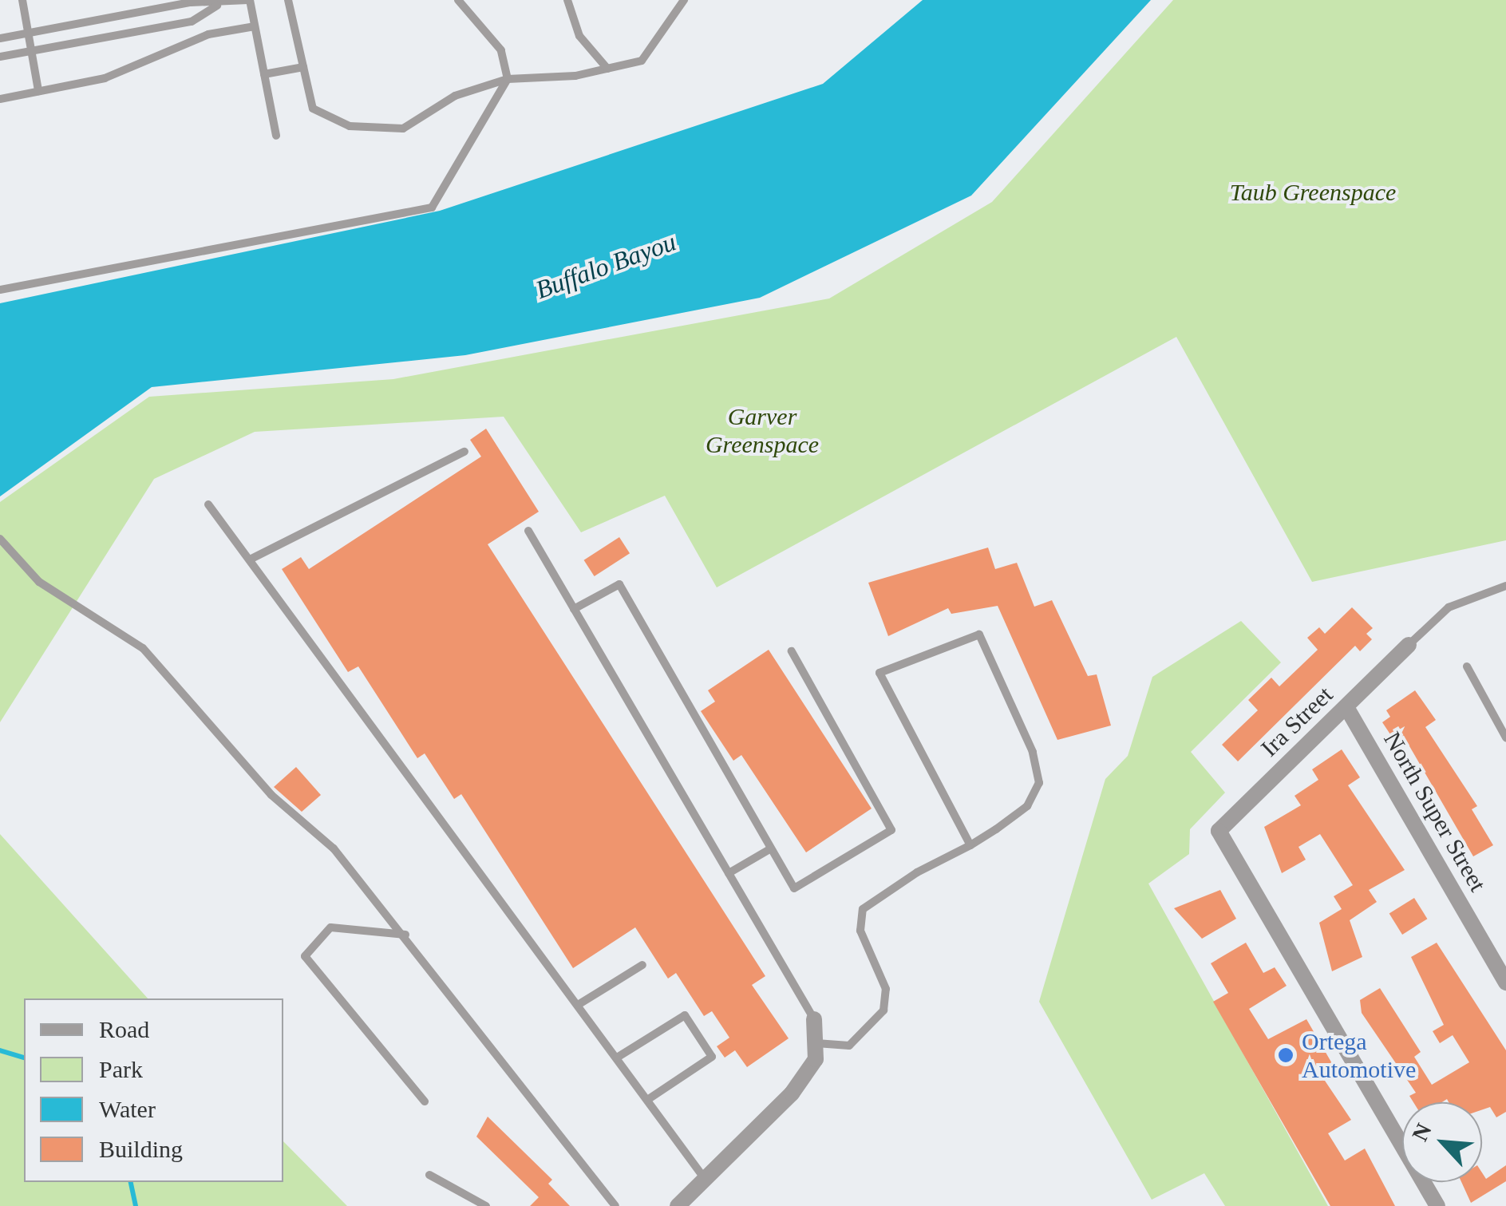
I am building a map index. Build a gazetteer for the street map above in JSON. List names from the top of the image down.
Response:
{
  "streets": {
    "street": ["Ira Street", "North Super Street"]
  },
  "crossings": [
    ["Ira Street", "North Super Street"]
  ],
  "water": ["Buffalo Bayou"],
  "parks": ["Taub Greenspace", "Garver Greenspace"],
  "places": ["Ortega Automotive"],
  "legend": [
    "Road",
    "Park",
    "Water",
    "Building"
  ],
  "north": "top left"
}
